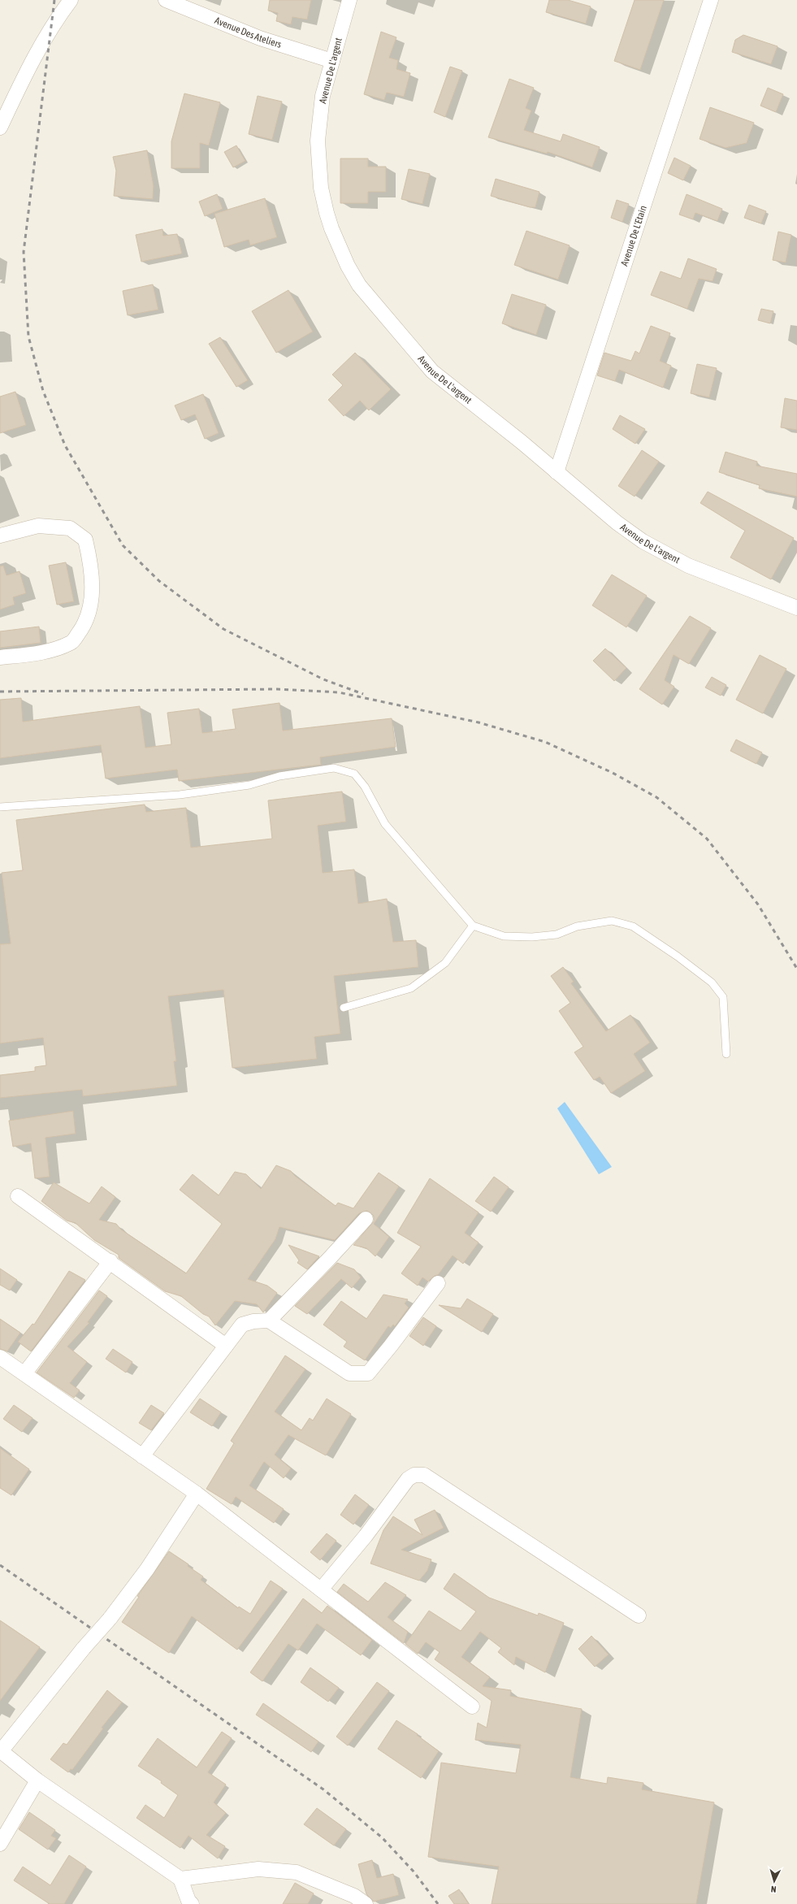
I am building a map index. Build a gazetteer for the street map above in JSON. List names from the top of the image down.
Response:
{
  "streets": {
    "street": ["Avenue Des Ateliers", "Avenue De L'argent", "Avenue De L'Etain"]
  },
  "crossings": [
    ["Avenue Des Ateliers", "Avenue De L'argent"],
    ["Avenue De L'argent", "Avenue De L'Etain"]
  ],
  "north": "bottom"
}
